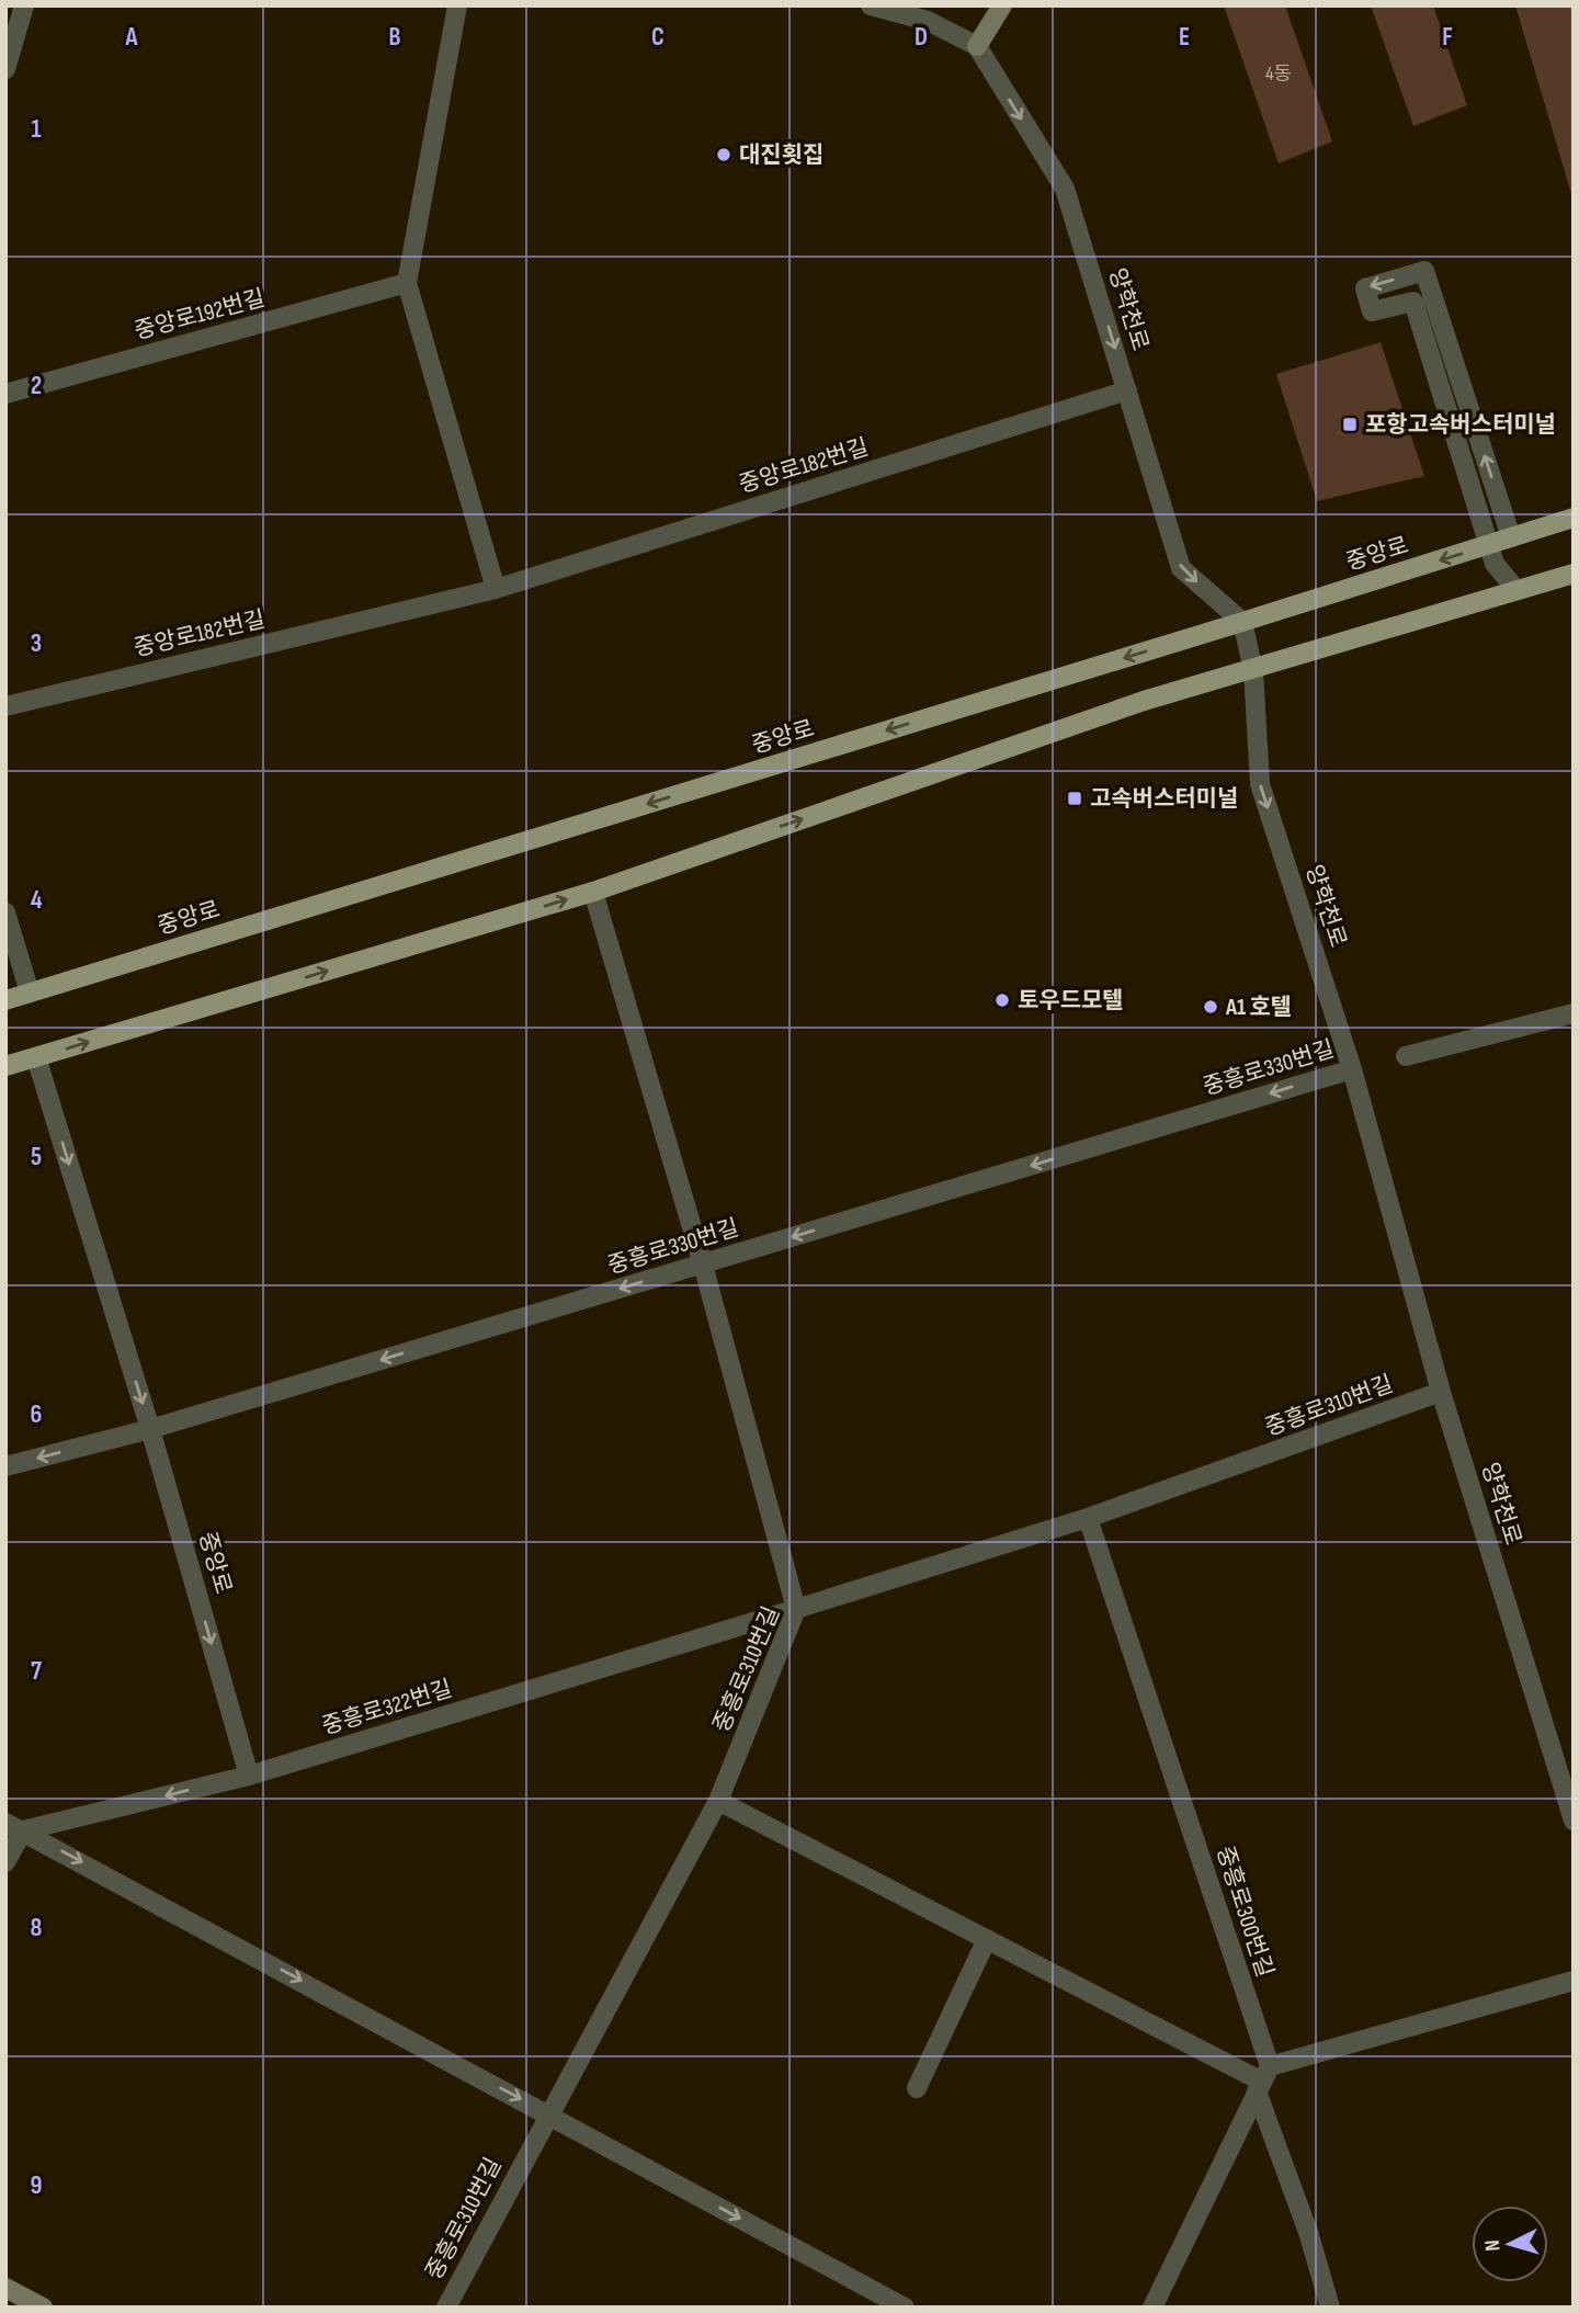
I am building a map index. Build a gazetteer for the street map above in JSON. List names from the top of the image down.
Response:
{
  "streets": {
    "main road": ["중앙로"],
    "street": [
      "양학천로",
      "중앙로192번길",
      "중앙로182번길",
      "중흥로330번길",
      "중흥로310번길",
      "중흥로322번길",
      "중흥로300번길"
    ]
  },
  "crossings": [
    ["양학천로", "중앙로182번길"],
    ["양학천로", "중앙로"],
    ["양학천로", "중흥로330번길"],
    ["양학천로", "중흥로310번길"],
    ["중앙로", "중흥로330번길"],
    ["중앙로", "중흥로322번길"],
    ["중흥로310번길", "중흥로322번길"],
    ["중흥로310번길", "중흥로300번길"]
  ],
  "one_way": ["양학천로", "중흥로330번길"],
  "places": {
    "other": ["대진횟집", "토우드모텔", "A1 호텔"],
    "transit": ["포항고속버스터미널", "고속버스터미널"]
  },
  "house_numbers": ["4동"],
  "north": "left",
  "grid": {
    "columns": [
      "A",
      "B",
      "C",
      "D",
      "E",
      "F"
    ],
    "rows": [
      "1",
      "2",
      "3",
      "4",
      "5",
      "6",
      "7",
      "8",
      "9"
    ]
  }
}
